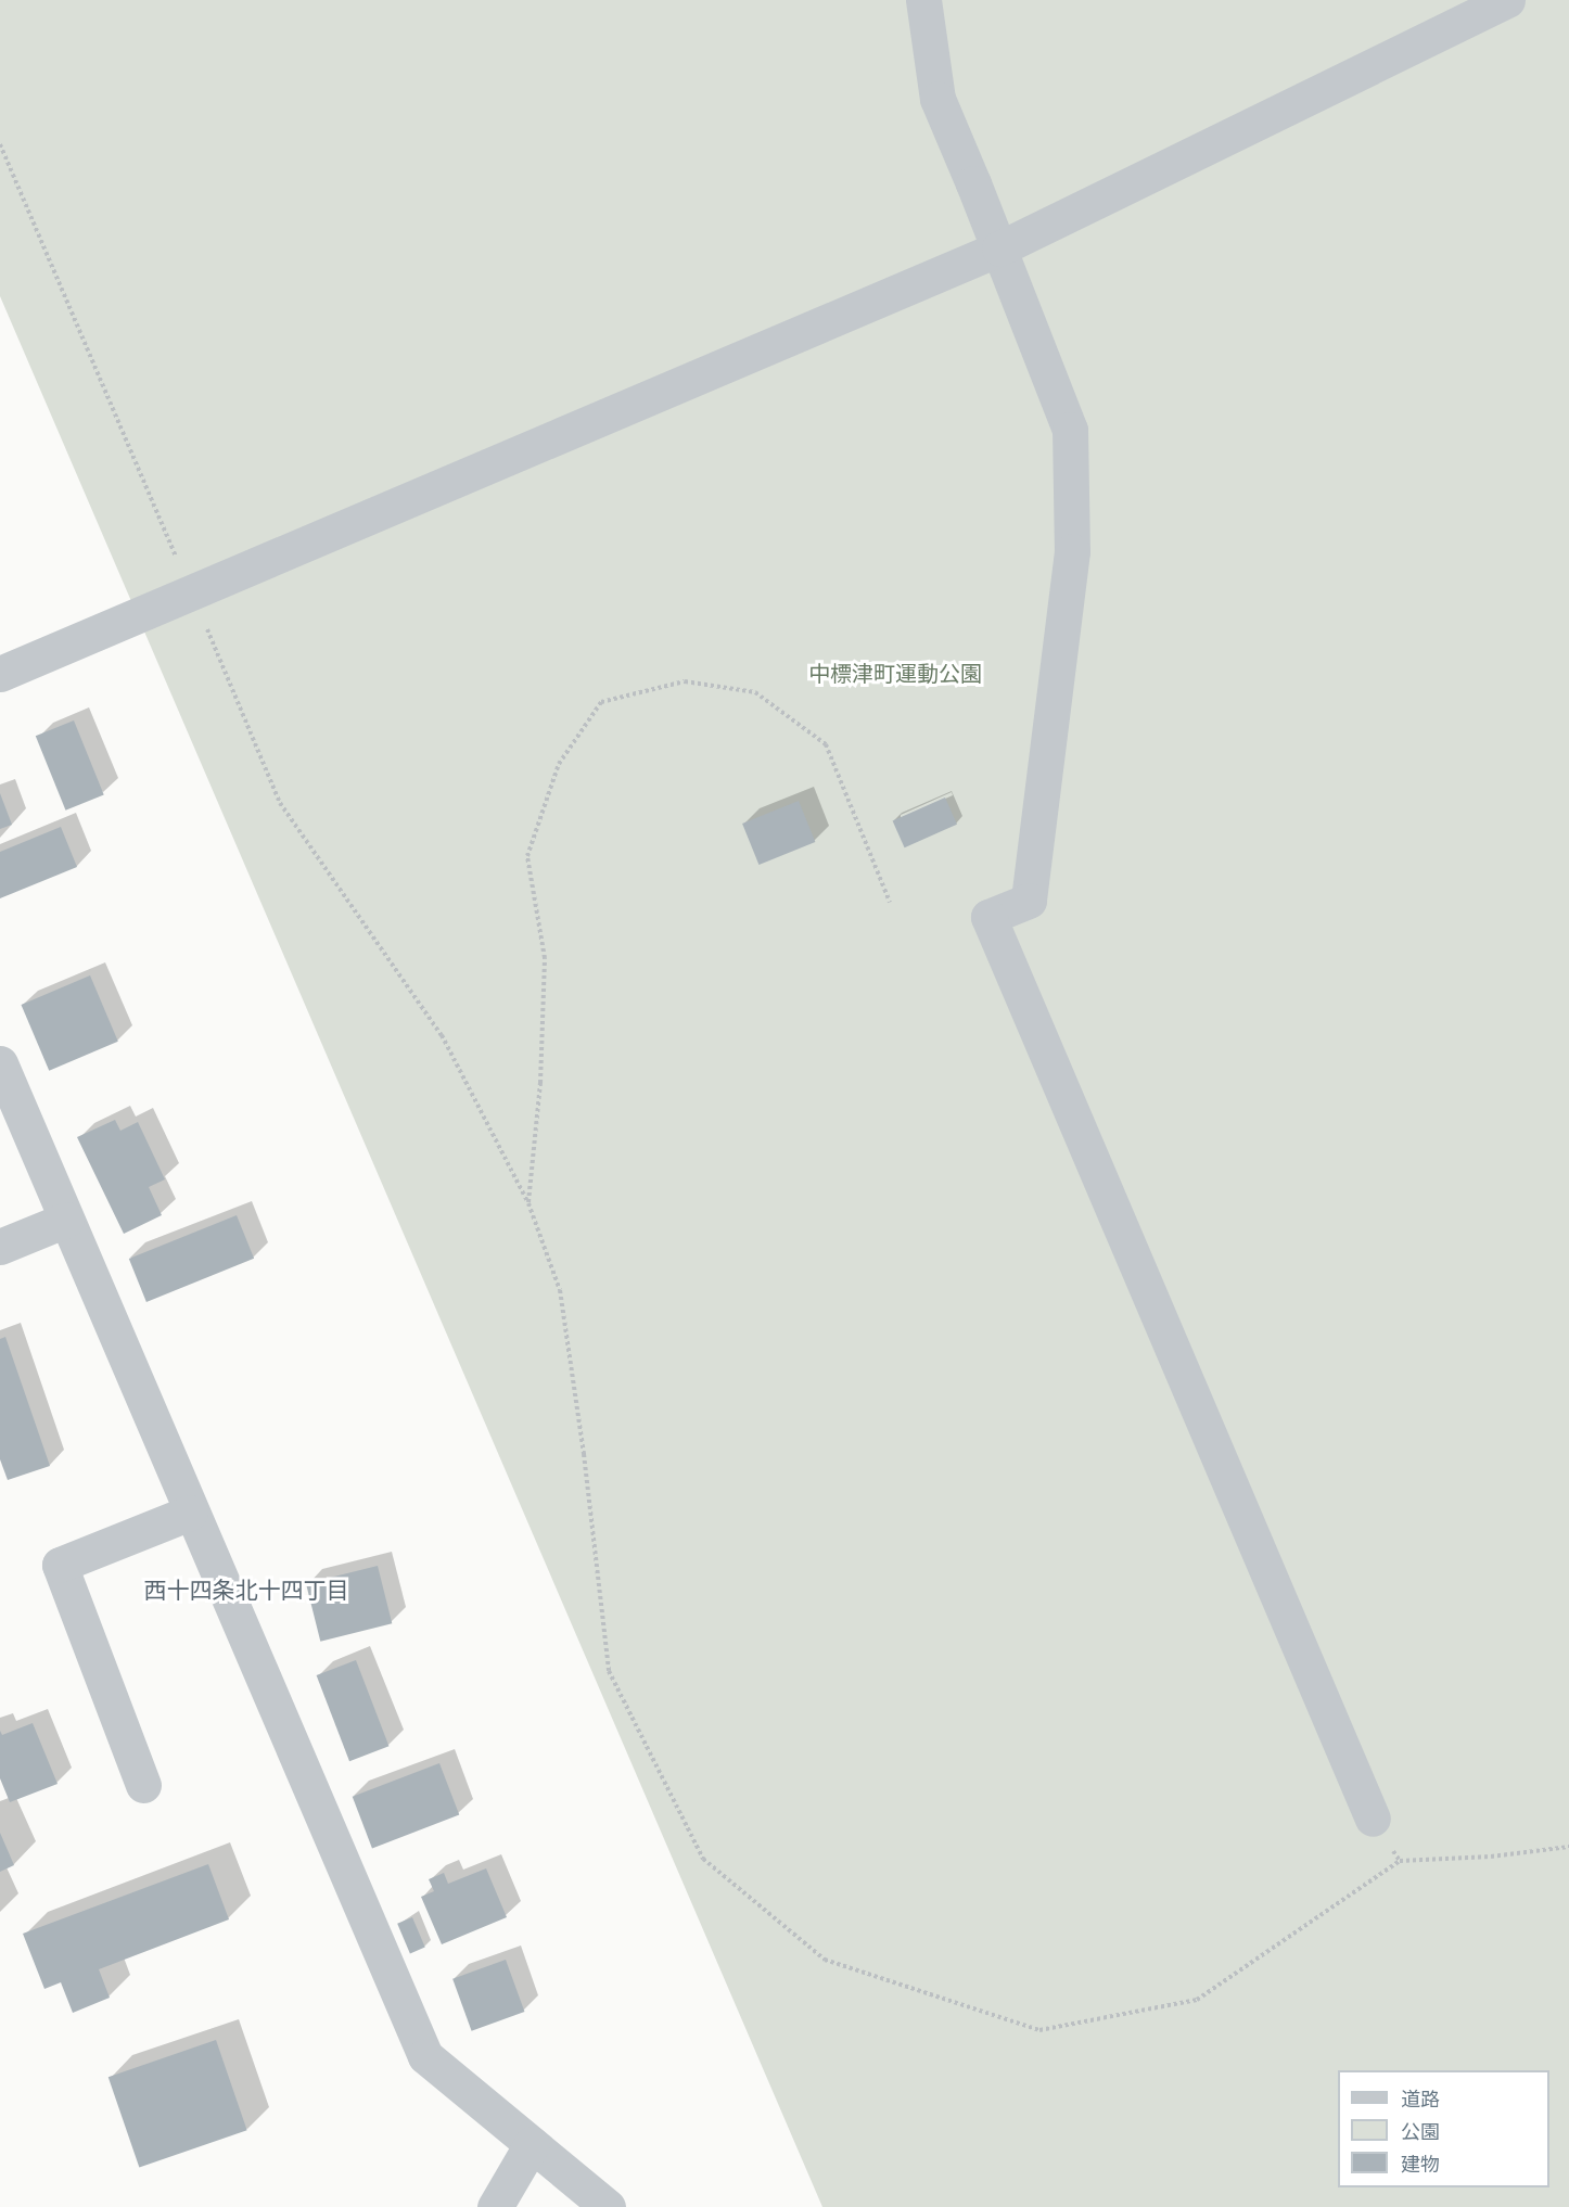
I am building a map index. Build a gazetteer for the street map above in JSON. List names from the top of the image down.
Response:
{
  "districts": ["西十四条北十四丁目"],
  "parks": ["中標津町運動公園"],
  "legend": ["道路", "公園", "建物"]
}
